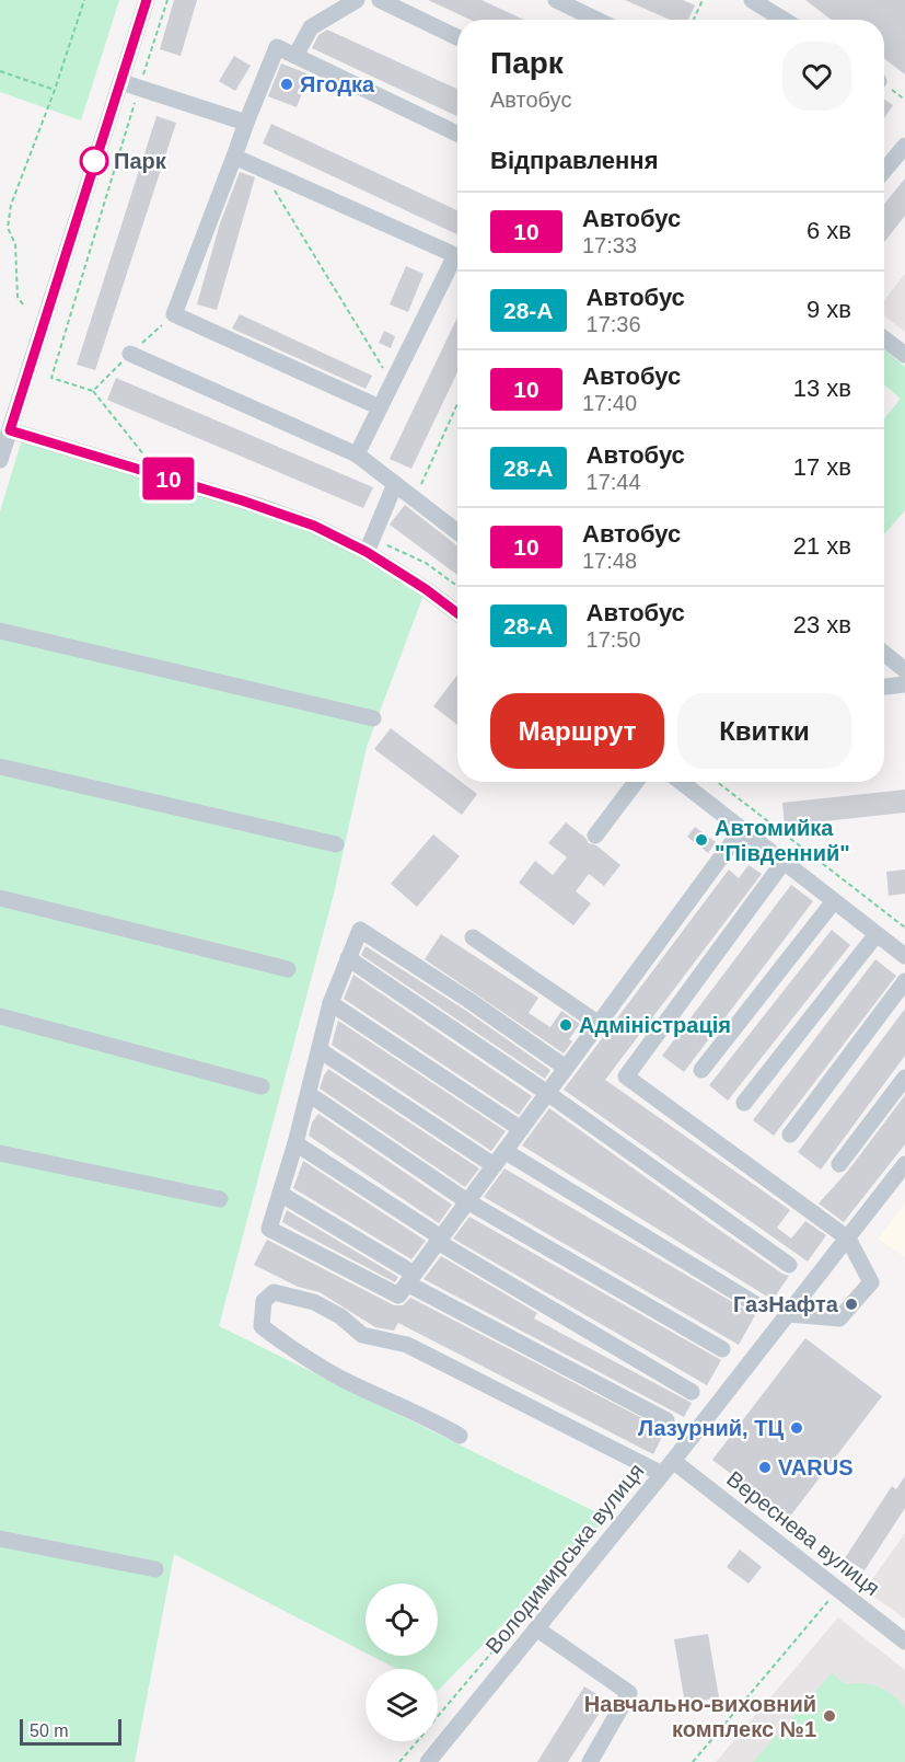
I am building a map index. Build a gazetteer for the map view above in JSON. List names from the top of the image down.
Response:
{
  "streets": {
    "street": ["Вереснева вулиця", "Володимирська вулиця"]
  },
  "crossings": [
    ["Вереснева вулиця", "Володимирська вулиця"]
  ],
  "places": [
    "Ягодка",
    "Парк",
    "Автомийка \"Південний\"",
    "Адміністрація",
    "ГазНафта",
    "Лазурний, ТЦ",
    "VARUS",
    "Навчально-виховний комплекс №1"
  ],
  "lines": ["bus line 10"],
  "scale_bar": "50 m",
  "page": {
    "on_map": "10",
    "heading": [
      ["Парк", "Автобус"],
      "Відправлення"
    ],
    "list": [
      {
        "mark": "10",
        "name": "Автобус",
        "note": "17:33",
        "value": "6 хв"
      },
      {
        "mark": "28-А",
        "name": "Автобус",
        "note": "17:36",
        "value": "9 хв"
      },
      {
        "mark": "10",
        "name": "Автобус",
        "note": "17:40",
        "value": "13 хв"
      },
      {
        "mark": "28-А",
        "name": "Автобус",
        "note": "17:44",
        "value": "17 хв"
      },
      {
        "mark": "10",
        "name": "Автобус",
        "note": "17:48",
        "value": "21 хв"
      },
      {
        "mark": "28-А",
        "name": "Автобус",
        "note": "17:50",
        "value": "23 хв"
      }
    ],
    "buttons": ["Маршрут", "Квитки"],
    "scale": "50 m"
  }
}
